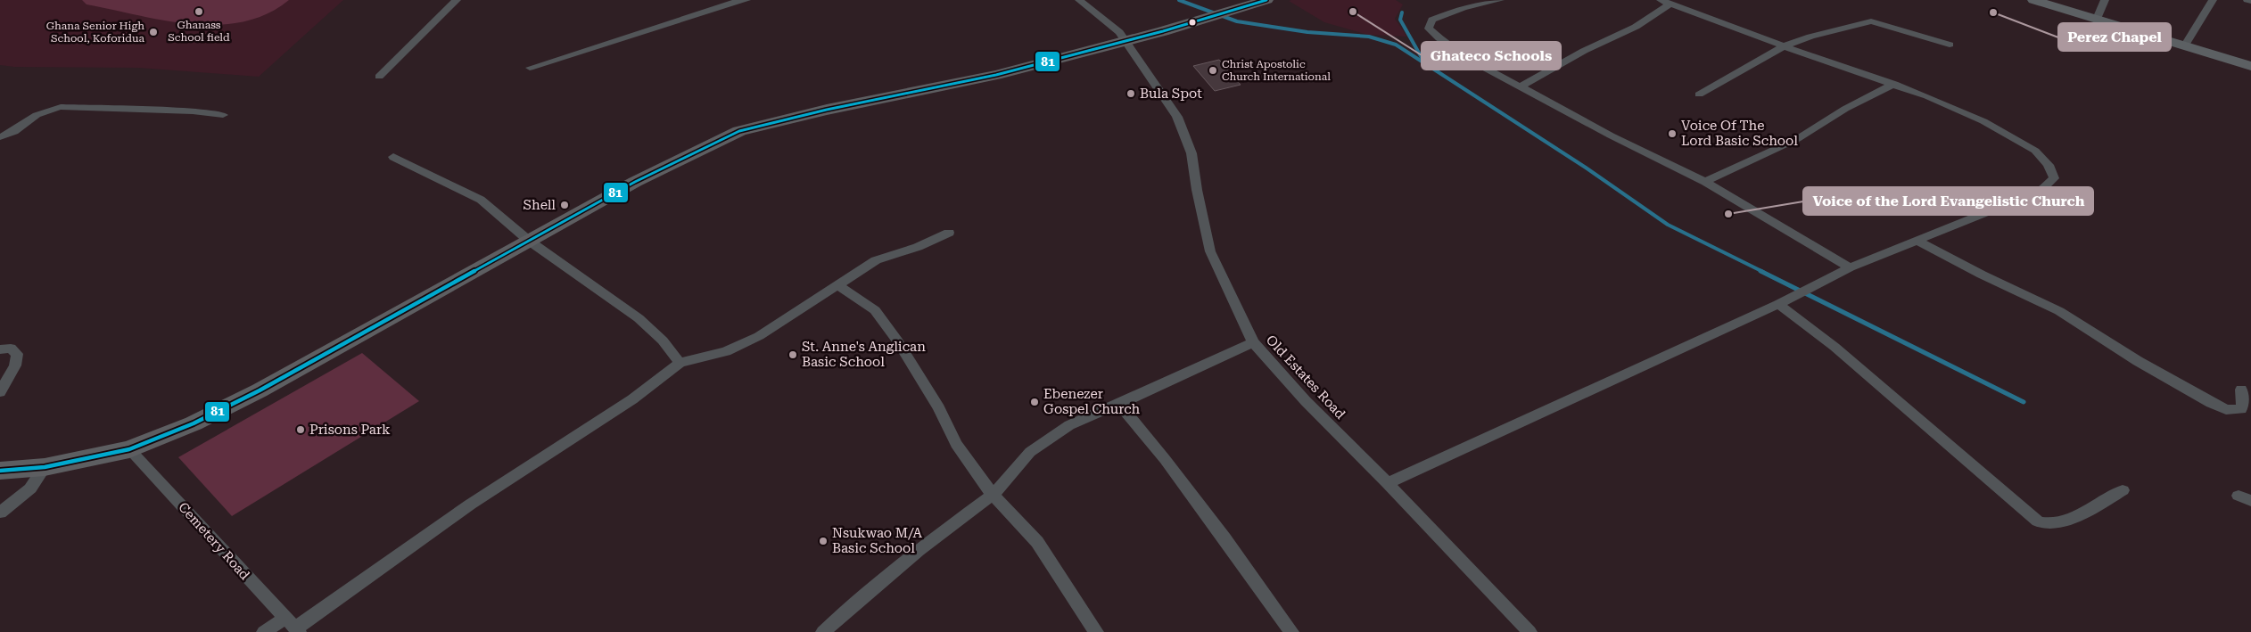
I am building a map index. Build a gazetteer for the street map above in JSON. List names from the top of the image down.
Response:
{
  "streets": {
    "street": ["Old Estates Road", "Cemetery Road"]
  },
  "places": [
    "Ghanass School field",
    "Ghateco Schools",
    "Perez Chapel",
    "Ghana Senior High School, Koforidua",
    "Christ Apostolic Church International",
    "Bula Spot",
    "Voice Of The Lord Basic School",
    "Shell",
    "Voice of the Lord Evangelistic Church",
    "St. Anne's Anglican Basic School",
    "Ebenezer Gospel Church",
    "Prisons Park",
    "Nsukwao M/A Basic School"
  ],
  "lines": ["transit line 81"]
}
